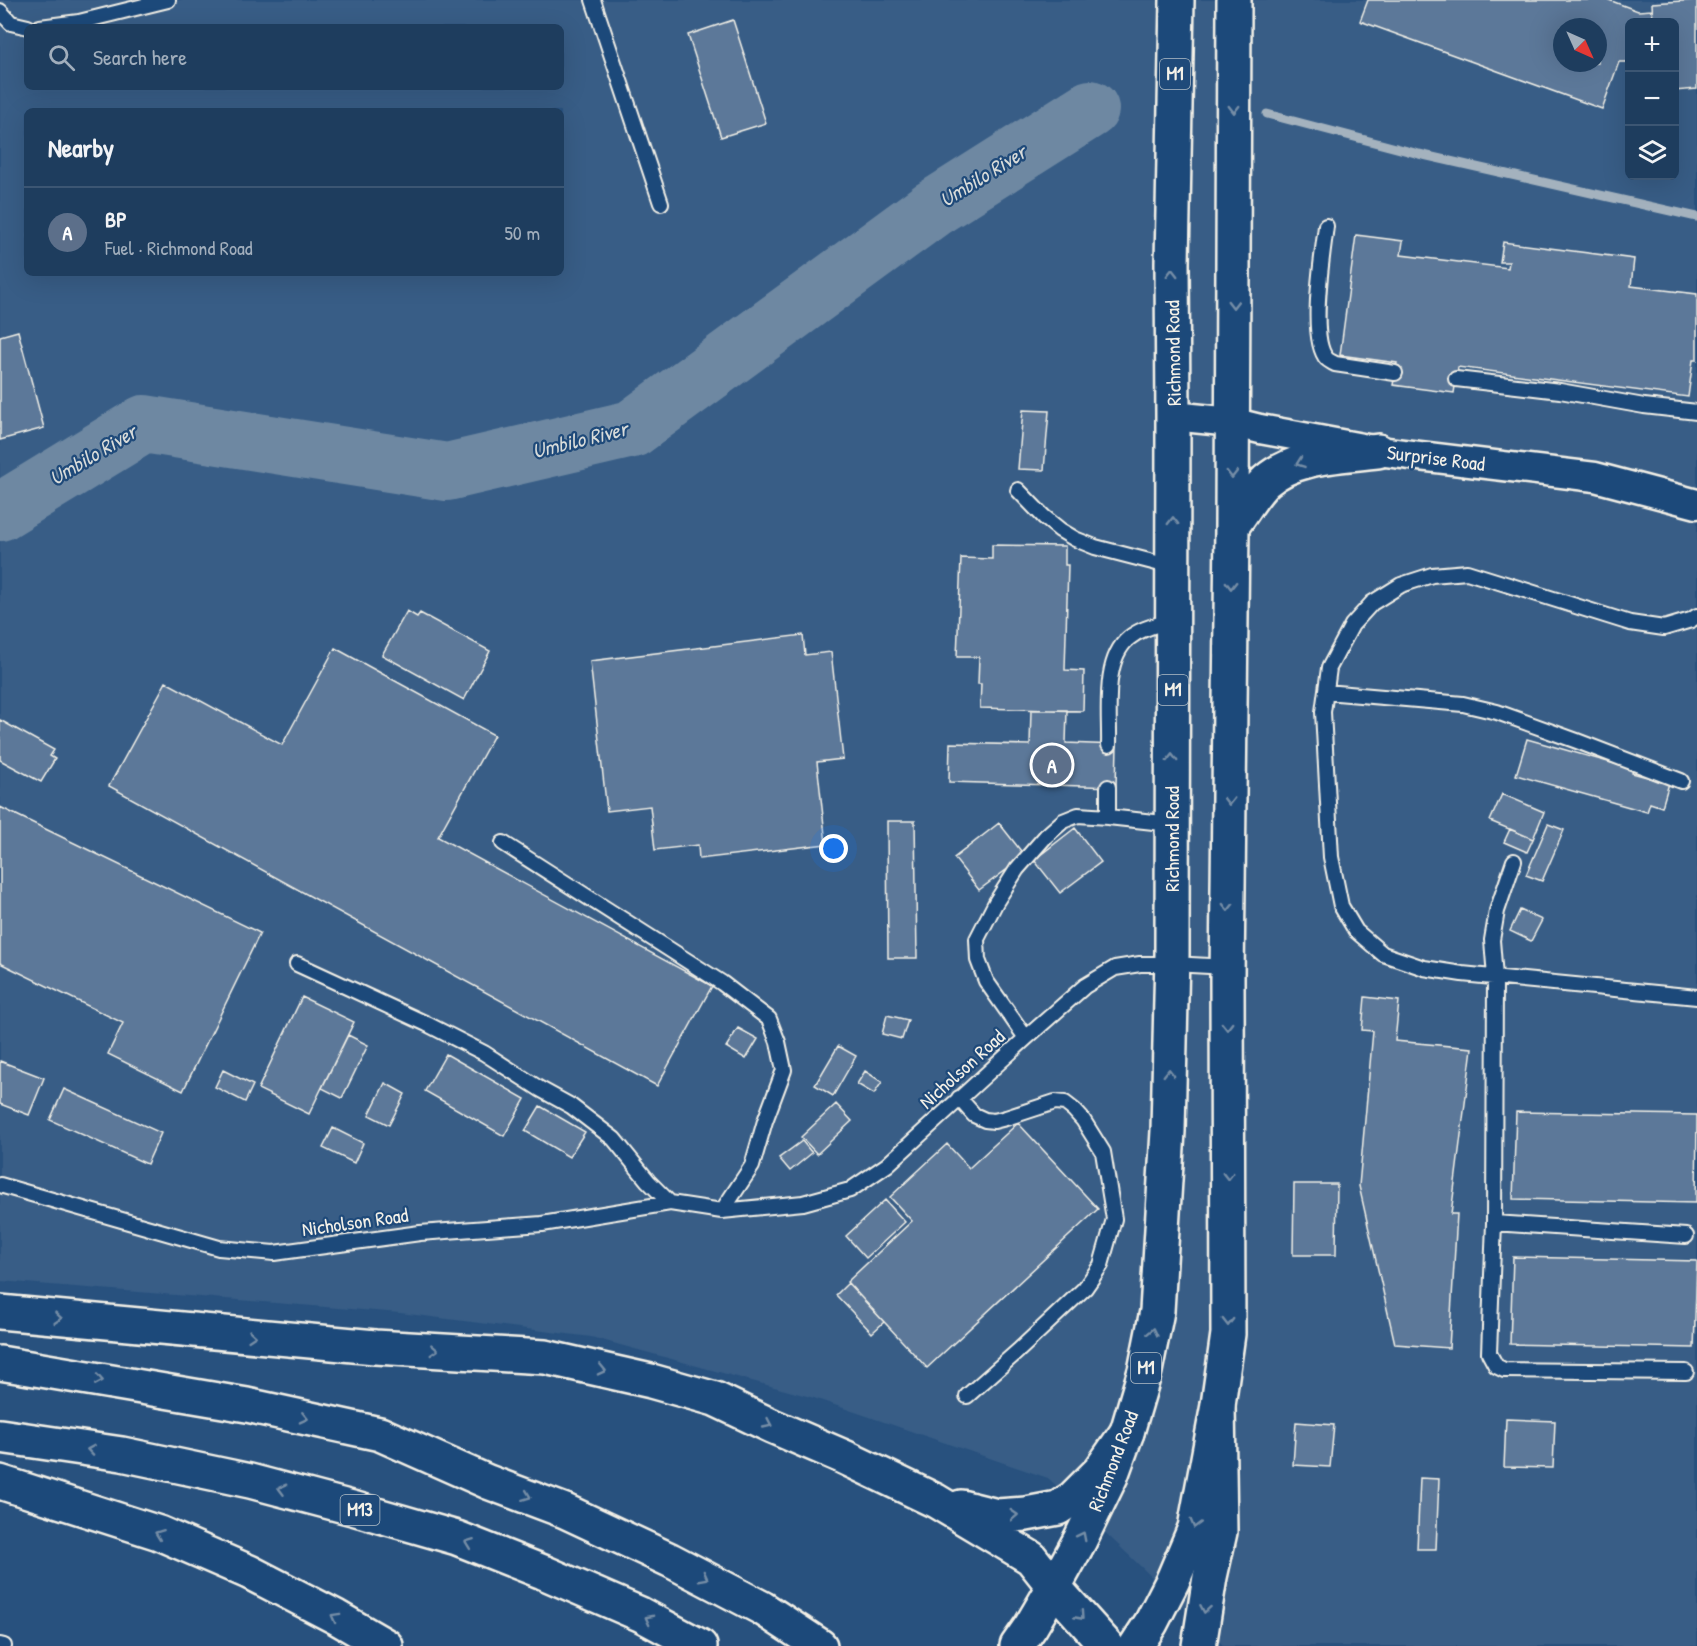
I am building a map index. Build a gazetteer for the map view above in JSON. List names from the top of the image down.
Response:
{
  "streets": {
    "main road": ["M1", "Richmond Road", "M13"],
    "street": ["Surprise Road"],
    "lane": ["Nicholson Road"]
  },
  "crossings": [
    ["Richmond Road", "Surprise Road"],
    ["Richmond Road", "Nicholson Road"]
  ],
  "water": ["Umbilo River"],
  "north": "bottom right",
  "page": {
    "map_buttons": ["+", "−"],
    "search": "Search here",
    "heading": "Nearby",
    "list": [
      {
        "mark": "A",
        "name": "BP",
        "note": "Fuel · Richmond Road",
        "value": "50 m"
      }
    ],
    "pins": "A"
  }
}
